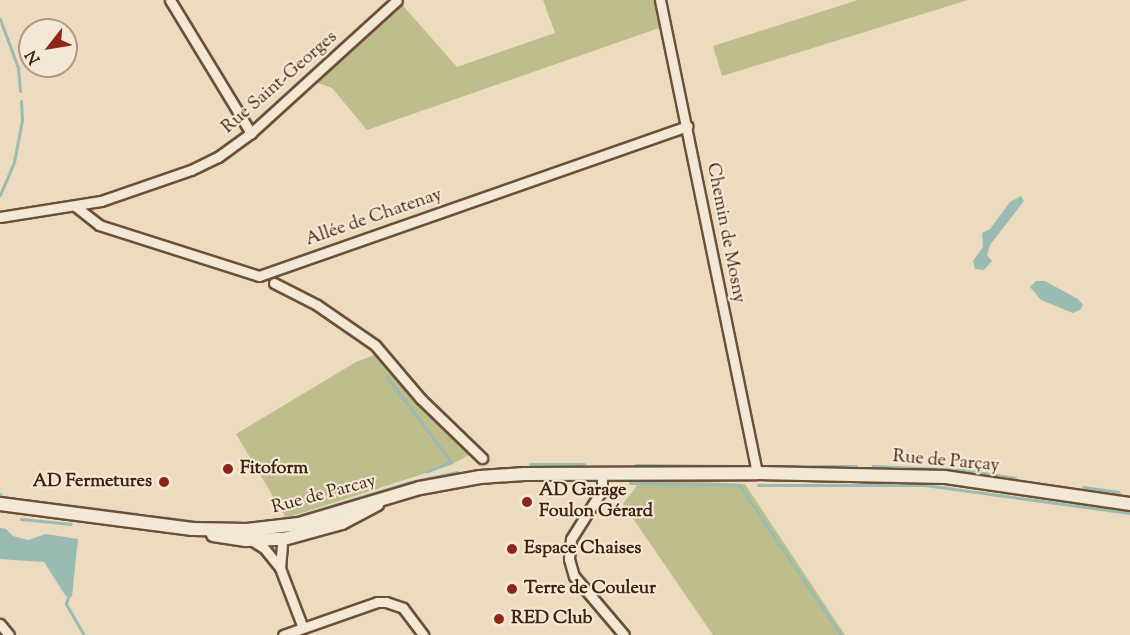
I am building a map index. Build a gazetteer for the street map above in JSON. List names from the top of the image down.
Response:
{
  "streets": {
    "street": [
      "Rue Saint-Georges",
      "Allée de Chatenay",
      "Chemin de Mosny",
      "Rue de Parçay",
      "Rue de Parcay"
    ]
  },
  "crossings": [
    ["Allée de Chatenay", "Chemin de Mosny"],
    ["Chemin de Mosny", "Rue de Parçay"],
    ["Rue de Parçay", "Rue de Parcay"]
  ],
  "places": [
    "Fitoform",
    "AD Fermetures",
    "AD Garage Foulon Gérard",
    "Espace Chaises",
    "Terre de Couleur",
    "RED Club"
  ],
  "north": "bottom left"
}
